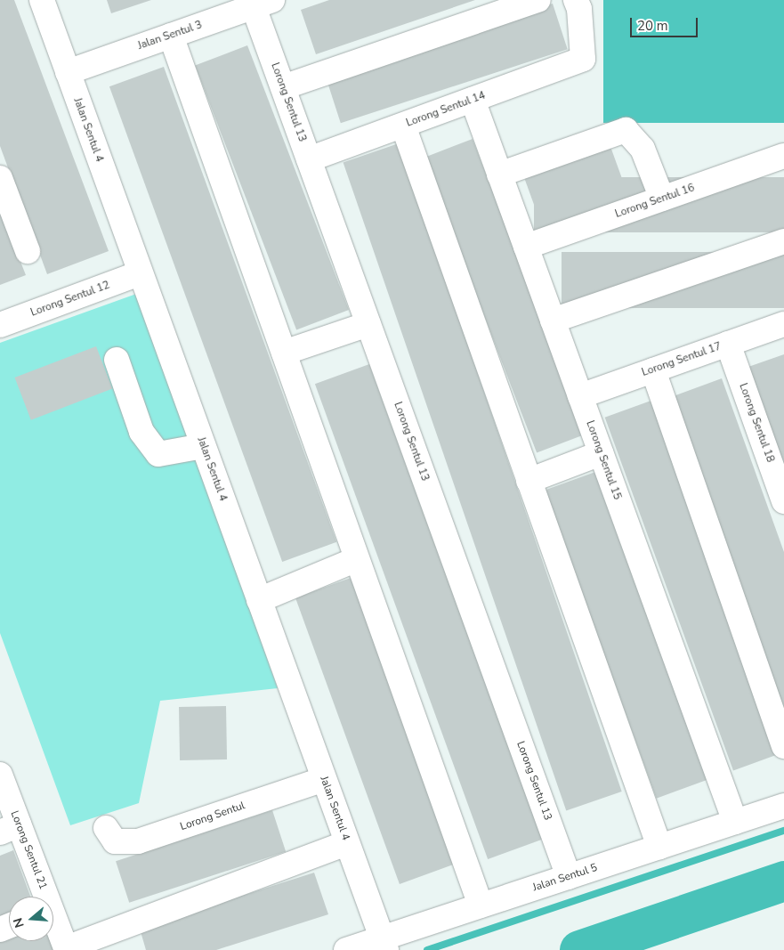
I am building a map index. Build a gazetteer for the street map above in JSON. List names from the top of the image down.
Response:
{
  "streets": {
    "street": [
      "Jalan Sentul 3",
      "Lorong Sentul 13",
      "Lorong Sentul 14",
      "Jalan Sentul 4",
      "Lorong Sentul 16",
      "Lorong Sentul 12",
      "Lorong Sentul 17",
      "Lorong Sentul 18",
      "Lorong Sentul 15",
      "Lorong Sentul",
      "Lorong Sentul 21",
      "Jalan Sentul 5"
    ]
  },
  "crossings": [
    ["Jalan Sentul 3", "Lorong Sentul 13"],
    ["Jalan Sentul 3", "Jalan Sentul 4"],
    ["Lorong Sentul 13", "Lorong Sentul 14"],
    ["Lorong Sentul 13", "Jalan Sentul 5"],
    ["Lorong Sentul 14", "Lorong Sentul 15"],
    ["Jalan Sentul 4", "Lorong Sentul 12"],
    ["Jalan Sentul 4", "Lorong Sentul"],
    ["Jalan Sentul 4", "Jalan Sentul 5"],
    ["Lorong Sentul 16", "Lorong Sentul 15"],
    ["Lorong Sentul 17", "Lorong Sentul 18"],
    ["Lorong Sentul 17", "Lorong Sentul 15"],
    ["Lorong Sentul 15", "Jalan Sentul 5"]
  ],
  "scale_bar": "20 m",
  "north": "left"
}
